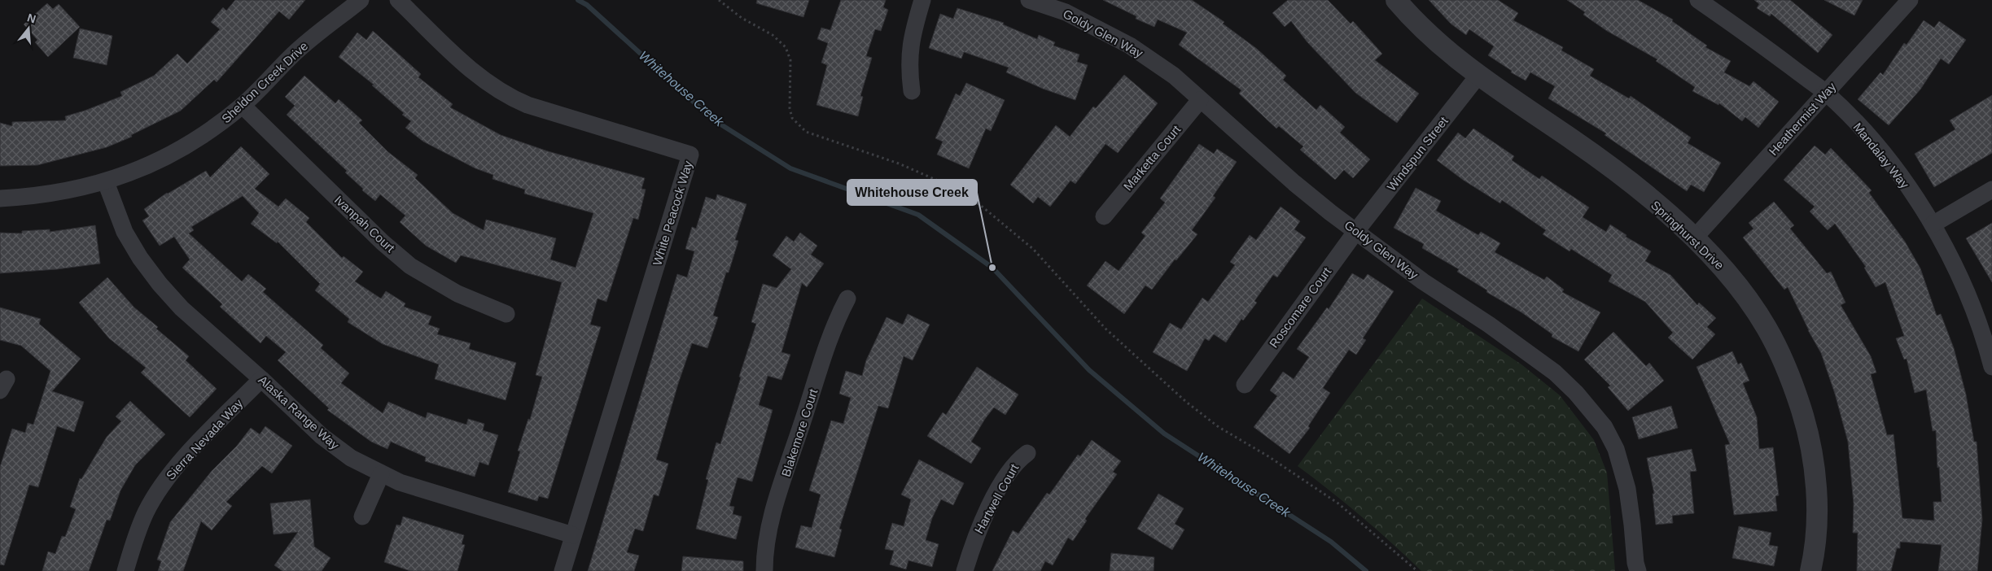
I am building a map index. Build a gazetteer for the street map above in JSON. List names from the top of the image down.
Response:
{
  "streets": {
    "street": [
      "Goldy Glen Way",
      "Sheldon Creek Drive",
      "Heathermist Way",
      "Windspun Street",
      "Mandalay Way",
      "Marketta Court",
      "White Peacock Way",
      "Ivanpah Court",
      "Springhurst Drive",
      "Roscomare Court",
      "Alaska Range Way",
      "Blakemore Court",
      "Sierra Nevada Way",
      "Hartwell Court"
    ]
  },
  "crossings": [
    ["Goldy Glen Way", "Windspun Street"],
    ["Goldy Glen Way", "Marketta Court"],
    ["Goldy Glen Way", "Roscomare Court"],
    ["Sheldon Creek Drive", "Ivanpah Court"],
    ["Sheldon Creek Drive", "Alaska Range Way"],
    ["Heathermist Way", "Mandalay Way"],
    ["Heathermist Way", "Springhurst Drive"],
    ["Windspun Street", "Springhurst Drive"],
    ["Windspun Street", "Roscomare Court"],
    ["White Peacock Way", "Alaska Range Way"],
    ["Alaska Range Way", "Sierra Nevada Way"]
  ],
  "water": ["Whitehouse Creek"],
  "places": ["Whitehouse Creek"],
  "north": "top"
}
